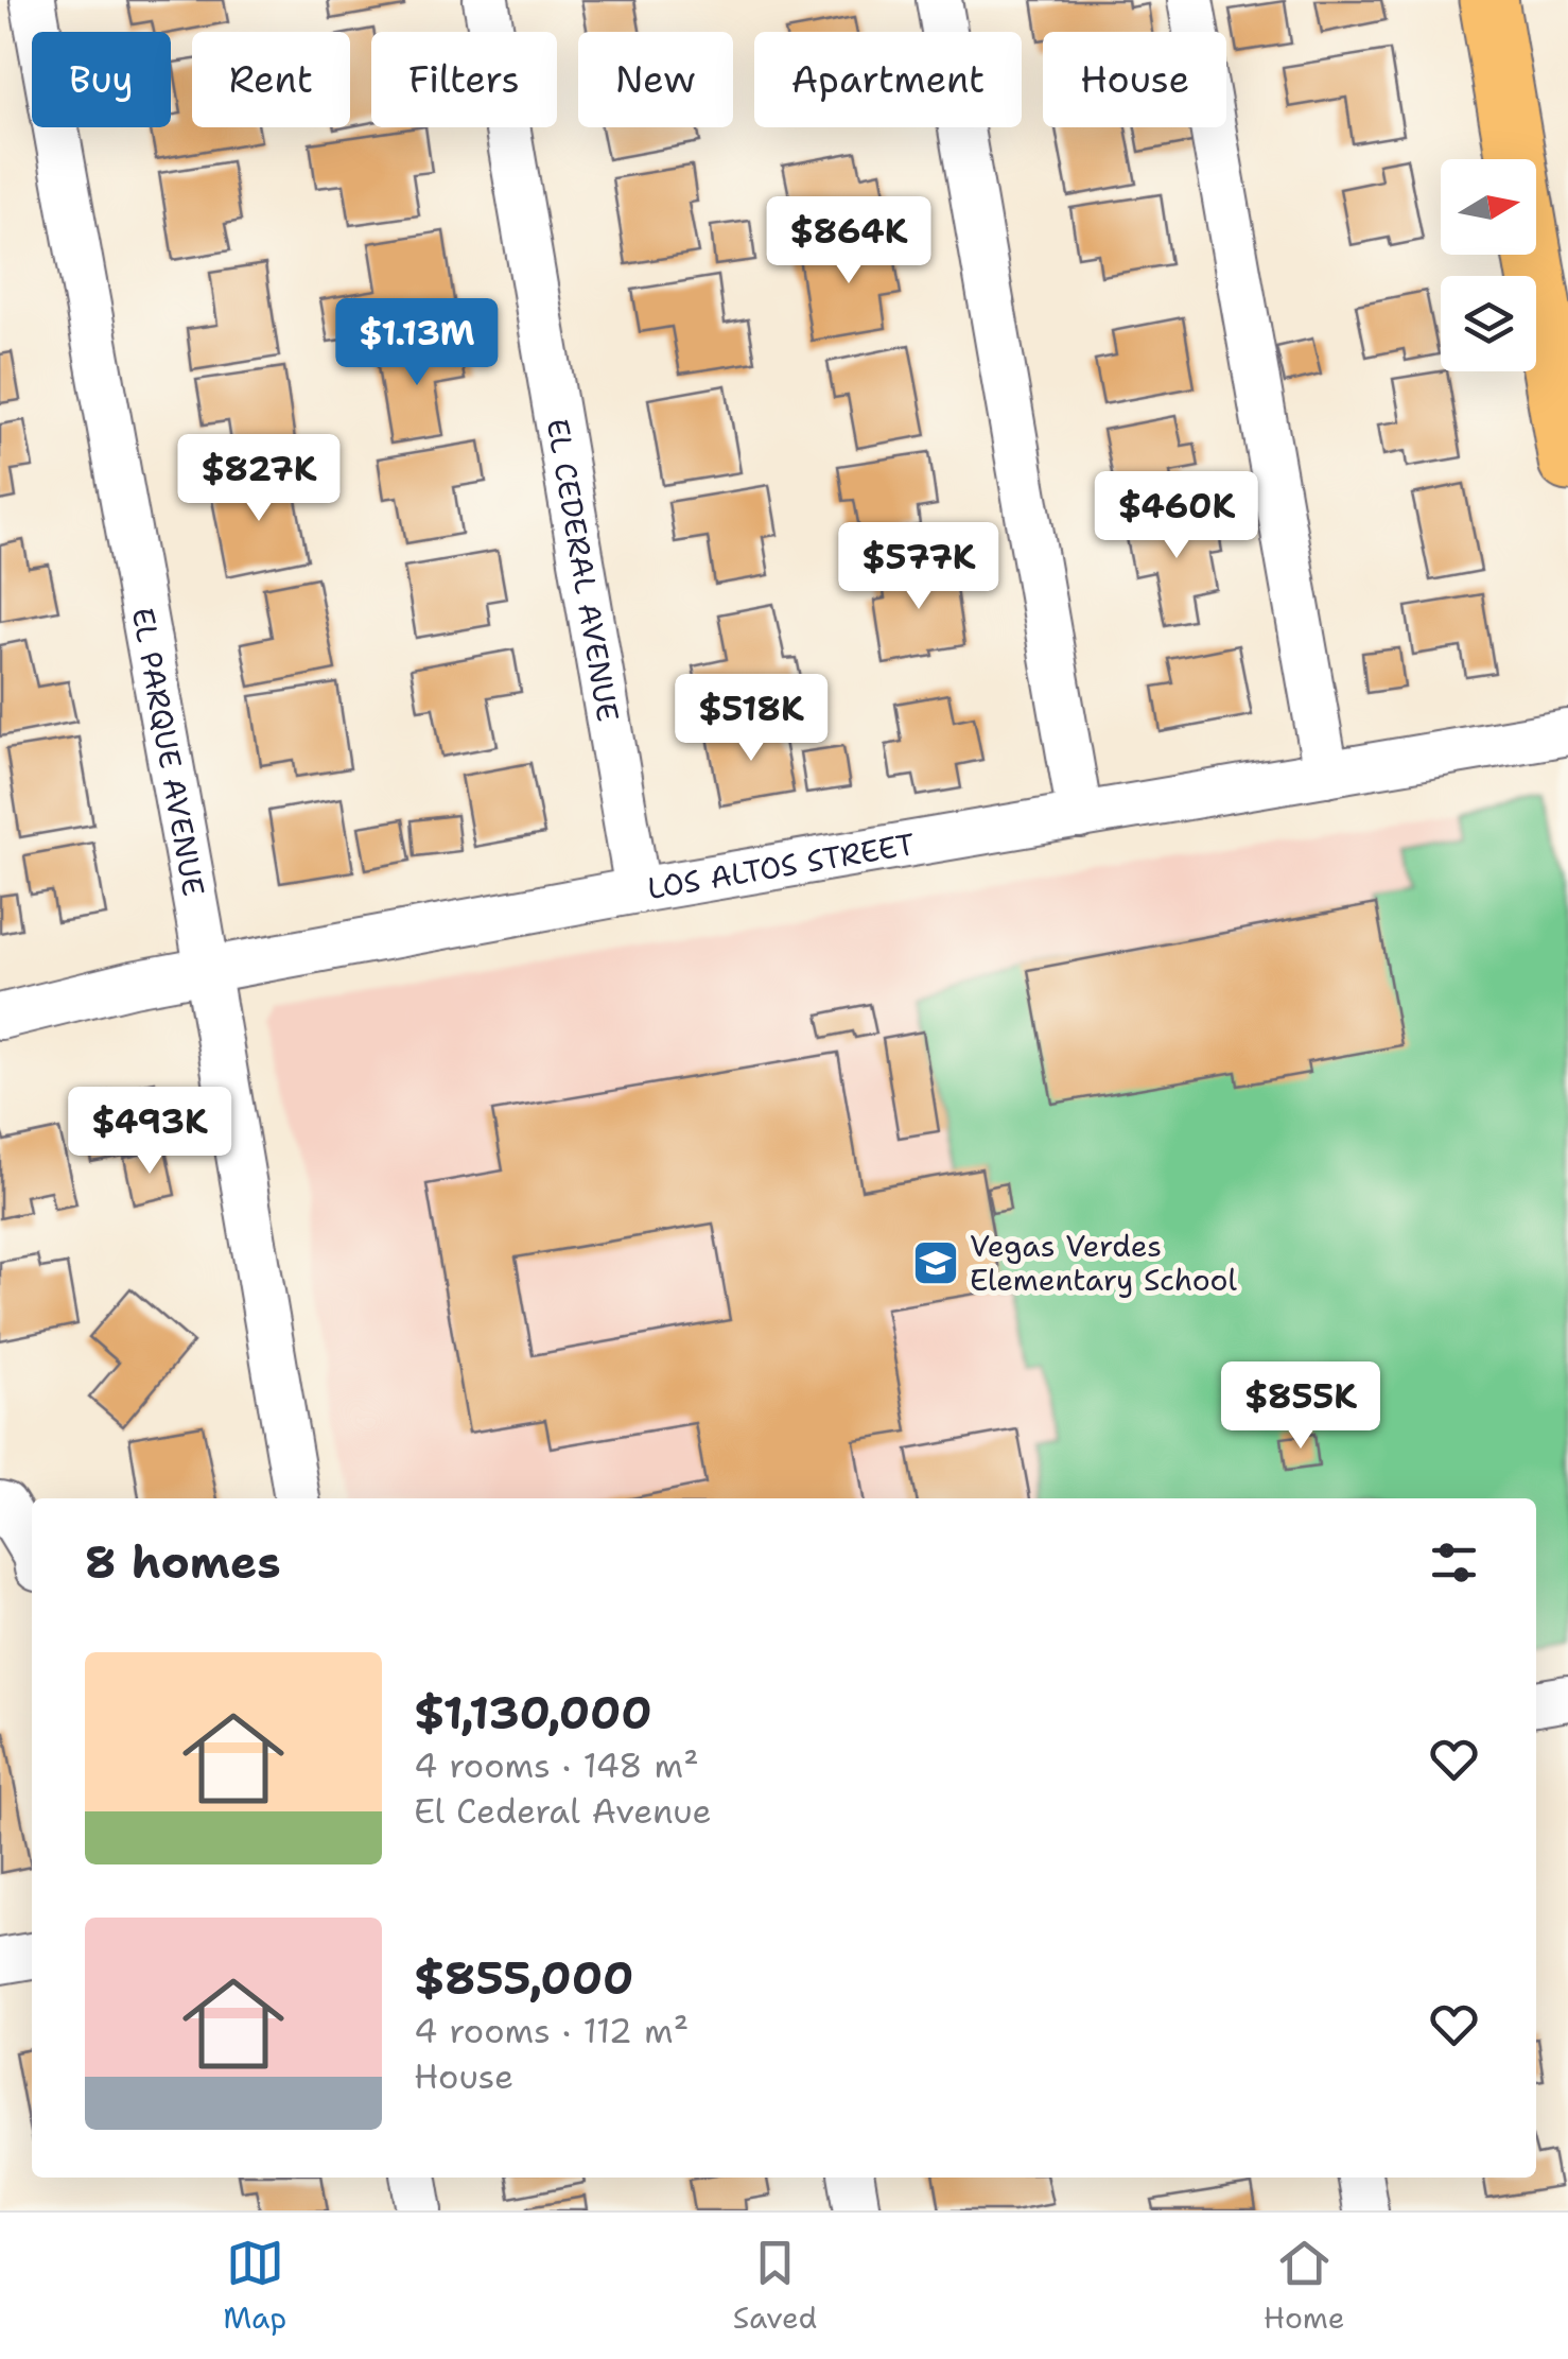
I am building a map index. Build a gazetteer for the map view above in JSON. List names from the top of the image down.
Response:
{
  "streets": {
    "street": ["EL CEDERAL AVENUE", "EL PARQUE AVENUE", "LOS ALTOS STREET"]
  },
  "crossings": [
    ["EL CEDERAL AVENUE", "LOS ALTOS STREET"],
    ["EL PARQUE AVENUE", "LOS ALTOS STREET"]
  ],
  "places": {
    "school or university": ["Vegas Verdes Elementary School"]
  },
  "north": "right",
  "page": {
    "chip": [
      "Buy",
      "Rent",
      "Filters",
      "New",
      "Apartment",
      "House"
    ],
    "price": [
      "$864K",
      "$1.13M",
      "$827K",
      "$460K",
      "$577K",
      "$518K",
      "$493K",
      "$855K"
    ],
    "heading": "8 homes",
    "list": [
      {
        "name": "$1,130,000",
        "note": "4 rooms · 148 m² · El Cederal Avenue"
      },
      {
        "name": "$855,000",
        "note": "4 rooms · 112 m² · House"
      }
    ],
    "tabs": ["Map", "Saved", "Home"]
  }
}
